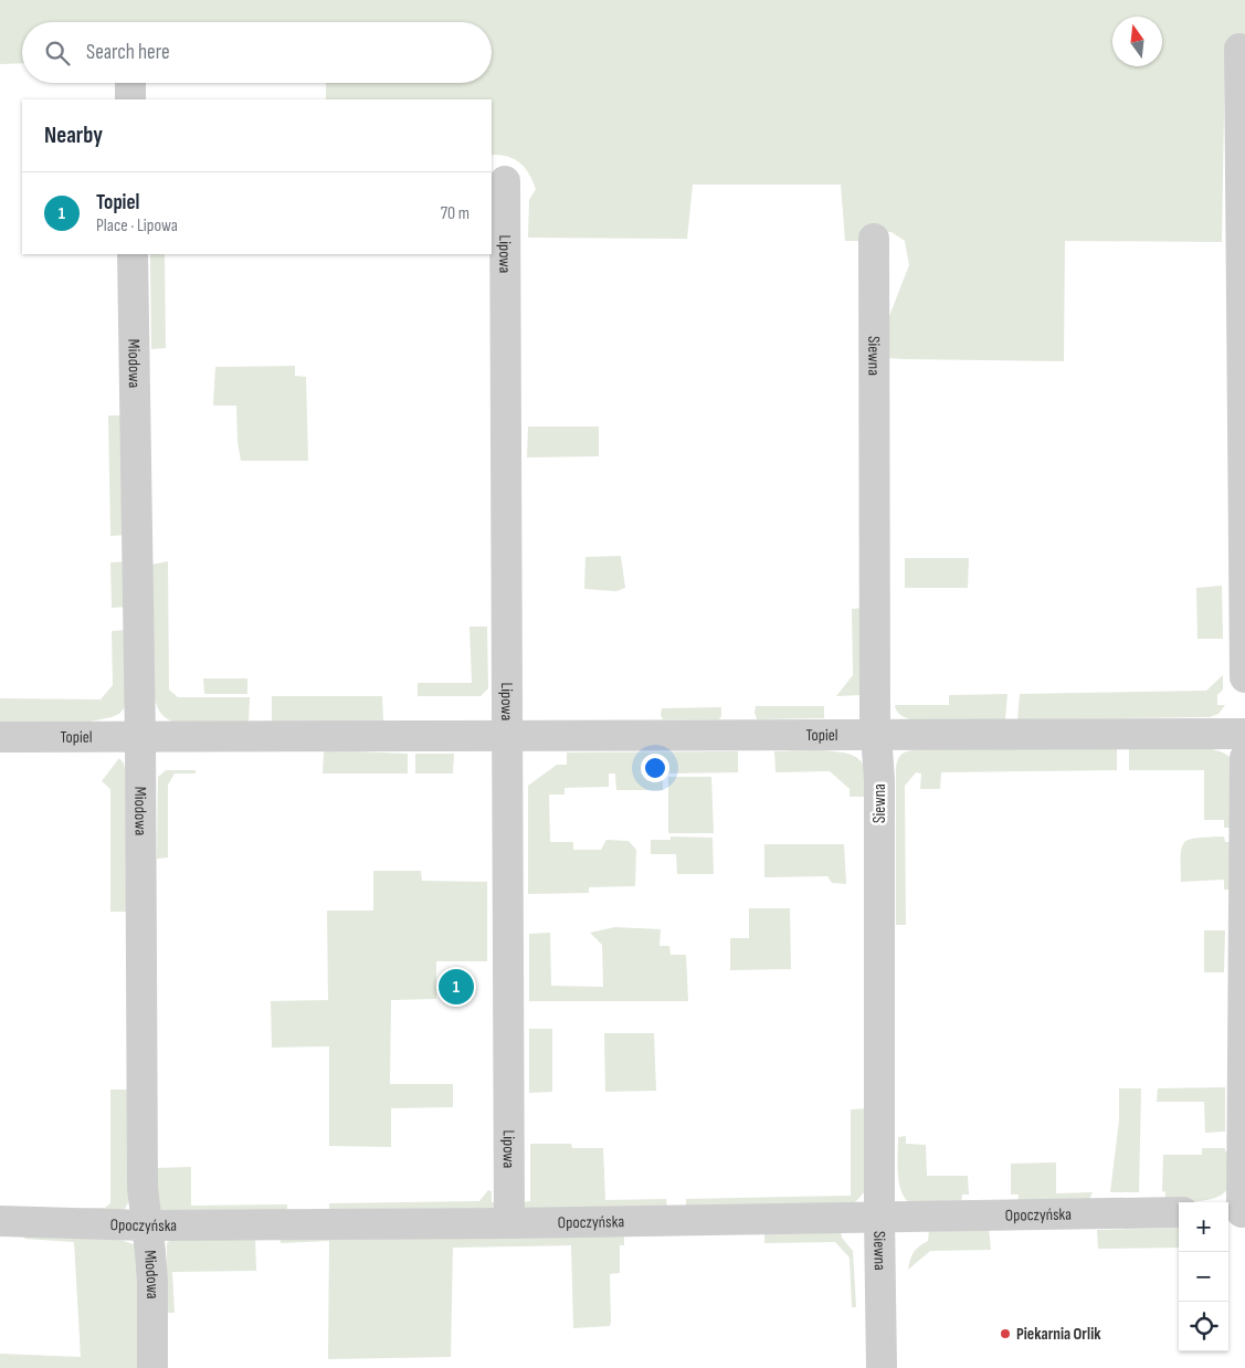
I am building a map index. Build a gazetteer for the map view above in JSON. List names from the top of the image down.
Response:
{
  "streets": {
    "street": [
      "Lipowa",
      "Siewna",
      "Miodowa",
      "Topiel",
      "Opoczyńska"
    ]
  },
  "crossings": [
    ["Lipowa", "Topiel"],
    ["Lipowa", "Opoczyńska"],
    ["Siewna", "Topiel"],
    ["Siewna", "Opoczyńska"],
    ["Miodowa", "Topiel"],
    ["Miodowa", "Opoczyńska"]
  ],
  "places": ["Piekarnia Orlik"],
  "north": "top",
  "page": {
    "search": "Search here",
    "heading": "Nearby",
    "list": [
      {
        "mark": "1",
        "name": "Topiel",
        "note": "Place · Lipowa",
        "value": "70 m"
      }
    ],
    "pins": "1",
    "map_buttons": ["+", "−"]
  }
}
